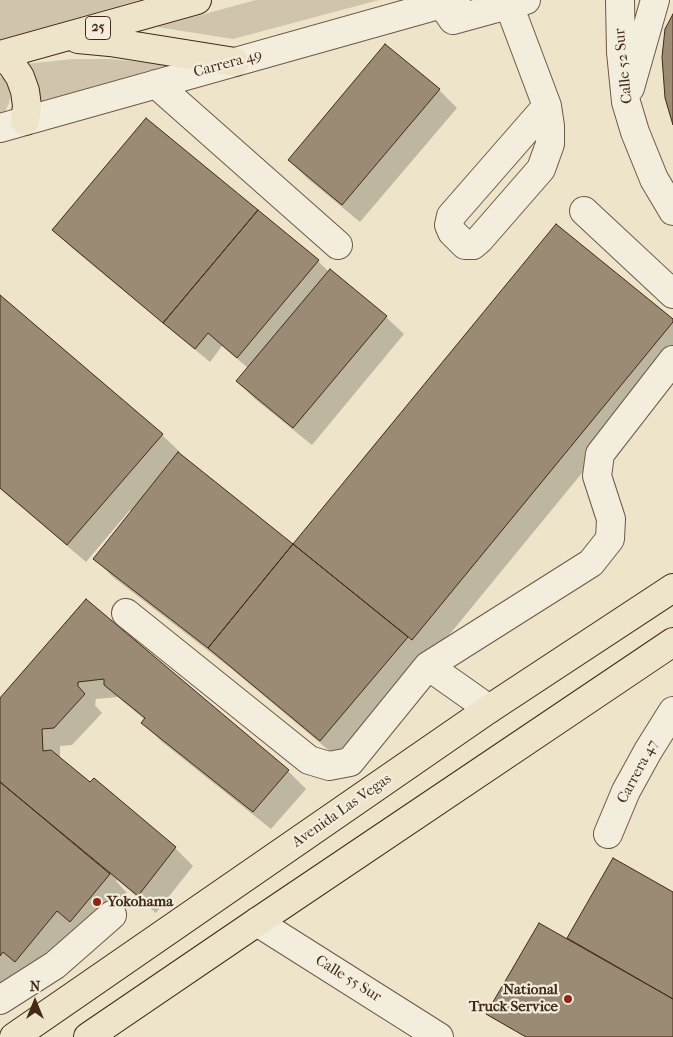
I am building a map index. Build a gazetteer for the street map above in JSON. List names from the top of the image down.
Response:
{
  "streets": {
    "main road": ["25", "Avenida Las Vegas"],
    "street": [
      "Carrera 49",
      "Calle 52 Sur",
      "Carrera 47",
      "Calle 55 Sur"
    ]
  },
  "places": ["Yokohama", "National Truck Service"],
  "north": "top"
}
